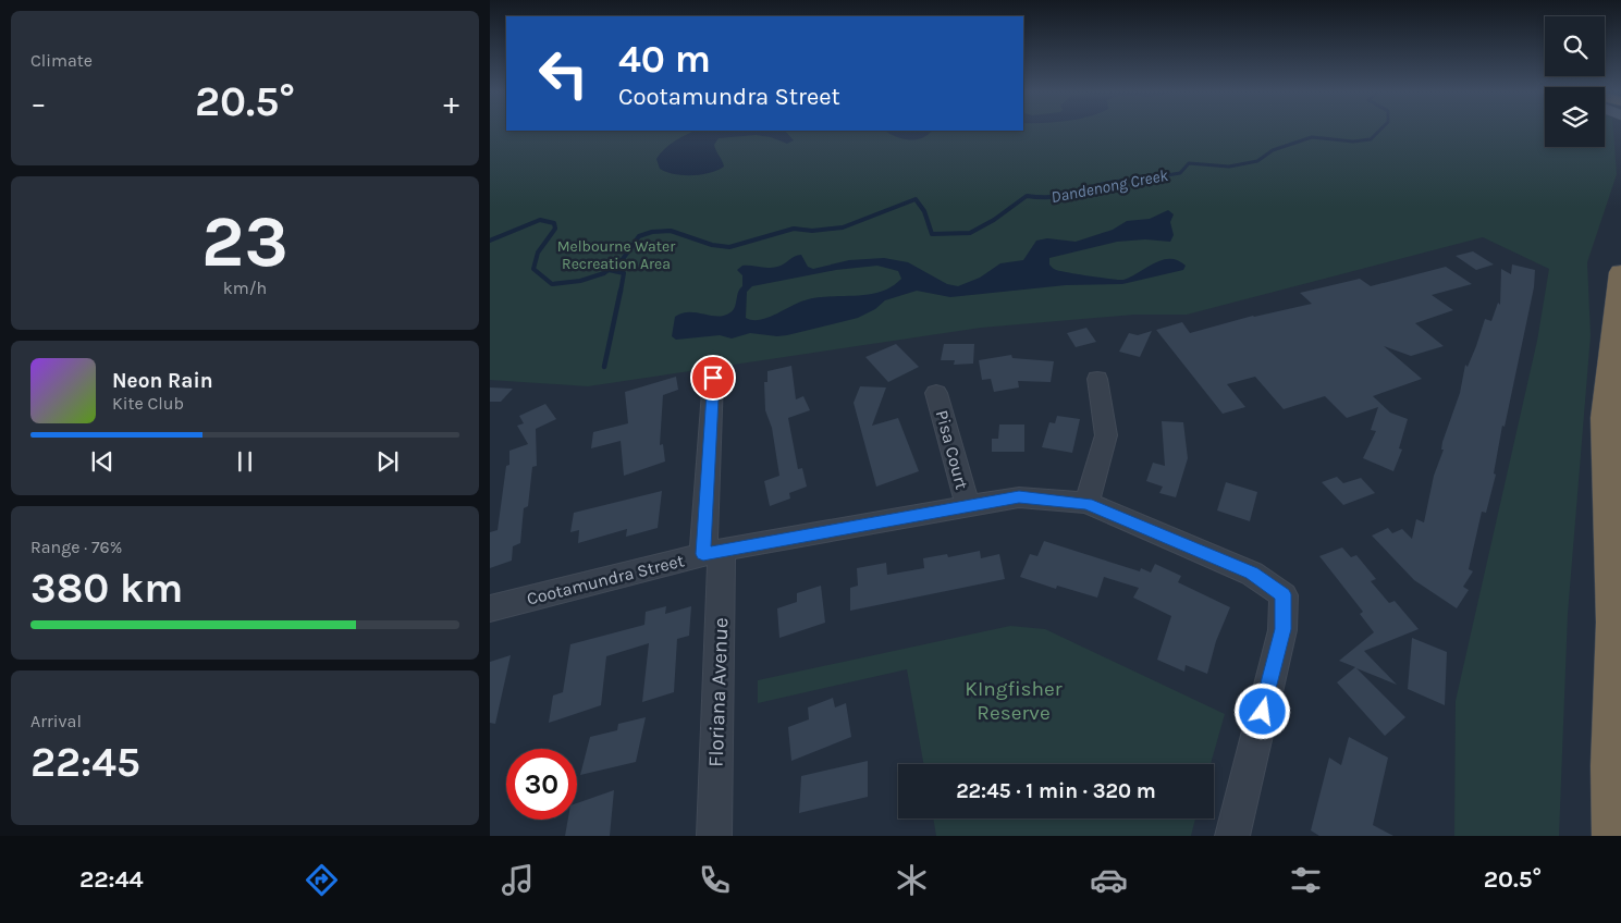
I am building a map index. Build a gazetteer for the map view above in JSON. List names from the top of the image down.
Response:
{
  "streets": {
    "street": ["Pisa Court", "Cootamundra Street", "Floriana Avenue"]
  },
  "crossings": [
    ["Pisa Court", "Cootamundra Street"],
    ["Cootamundra Street", "Floriana Avenue"]
  ],
  "water": ["Dandenong Creek"],
  "parks": ["Melbourne Water Recreation Area", "KIngfisher Reserve"],
  "page": {
    "tile": [
      "Climate",
      ["23", "km/h"],
      ["Range · 76%", "380 km"],
      ["Arrival", "22:45"]
    ],
    "turn": ["40 m", "Cootamundra Street"],
    "heat": ["−", "20.5°", "+"],
    "song": ["Neon Rain", "Kite Club"],
    "limit": "30",
    "trip": "22:45 · 1 min · 320 m",
    "tabs": ["22:44", "20.5°"]
  }
}
